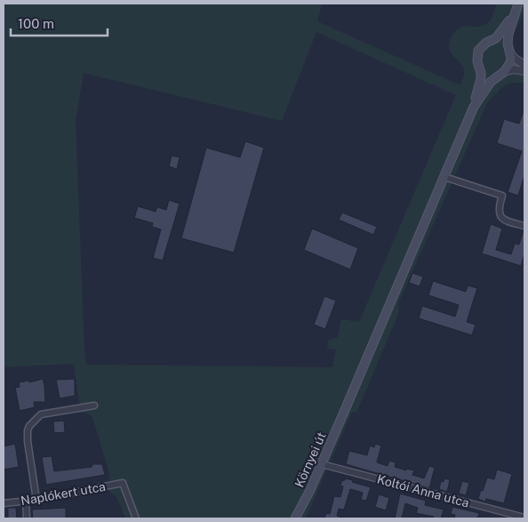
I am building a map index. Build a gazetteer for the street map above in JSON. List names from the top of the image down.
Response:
{
  "streets": {
    "main road": ["Környei út"],
    "street": ["Koltói Anna utca", "Naplókert utca"]
  },
  "crossings": [
    ["Környei út", "Koltói Anna utca"]
  ],
  "scale_bar": "100 m"
}
